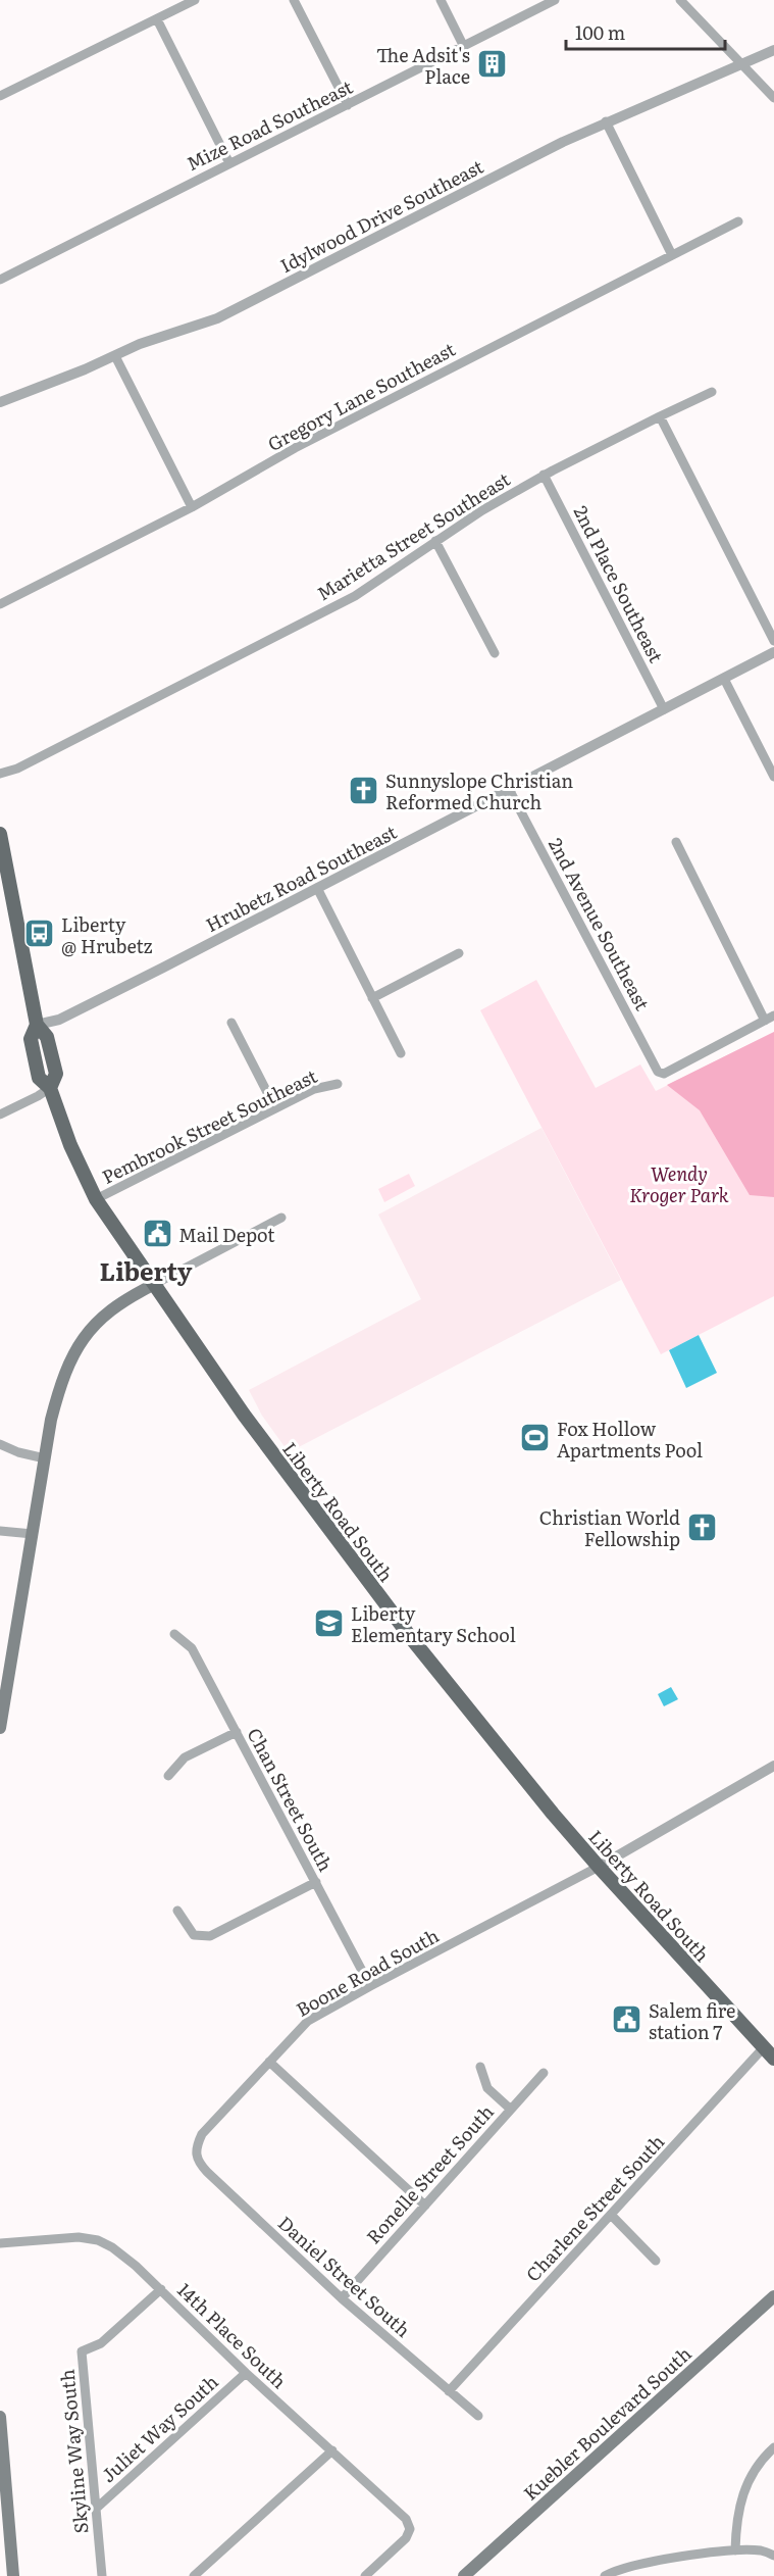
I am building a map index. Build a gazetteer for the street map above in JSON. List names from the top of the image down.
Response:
{
  "streets": {
    "main road": ["Liberty Road South", "Kuebler Boulevard South"],
    "street": [
      "Mize Road Southeast",
      "Idylwood Drive Southeast",
      "Gregory Lane Southeast",
      "Marietta Street Southeast",
      "2nd Place Southeast",
      "Hrubetz Road Southeast",
      "2nd Avenue Southeast",
      "Pembrook Street Southeast",
      "Chan Street South",
      "Boone Road South",
      "Ronelle Street South",
      "Charlene Street South",
      "Daniel Street South",
      "14th Place South",
      "Juliet Way South",
      "Skyline Way South"
    ]
  },
  "crossings": [
    ["Marietta Street Southeast", "2nd Place Southeast"],
    ["2nd Place Southeast", "Hrubetz Road Southeast"],
    ["Hrubetz Road Southeast", "2nd Avenue Southeast"],
    ["Hrubetz Road Southeast", "Liberty Road South"],
    ["Pembrook Street Southeast", "Liberty Road South"],
    ["Liberty Road South", "Boone Road South"],
    ["Liberty Road South", "Charlene Street South"],
    ["Chan Street South", "Boone Road South"],
    ["Boone Road South", "Daniel Street South"],
    ["Ronelle Street South", "Daniel Street South"],
    ["Charlene Street South", "Daniel Street South"],
    ["14th Place South", "Juliet Way South"],
    ["14th Place South", "Skyline Way South"],
    ["Juliet Way South", "Skyline Way South"]
  ],
  "districts": ["Liberty"],
  "parks": ["Wendy Kroger Park"],
  "places": {
    "building": ["The Adsit's Place"],
    "church": ["Sunnyslope Christian Reformed Church", "Christian World Fellowship"],
    "bus stop": ["Liberty @ Hrubetz"],
    "public building": ["Mail Depot", "Salem fire station 7"],
    "sports": ["Fox Hollow Apartments Pool"],
    "school or university": ["Liberty Elementary School"]
  },
  "scale_bar": "100 m"
}
